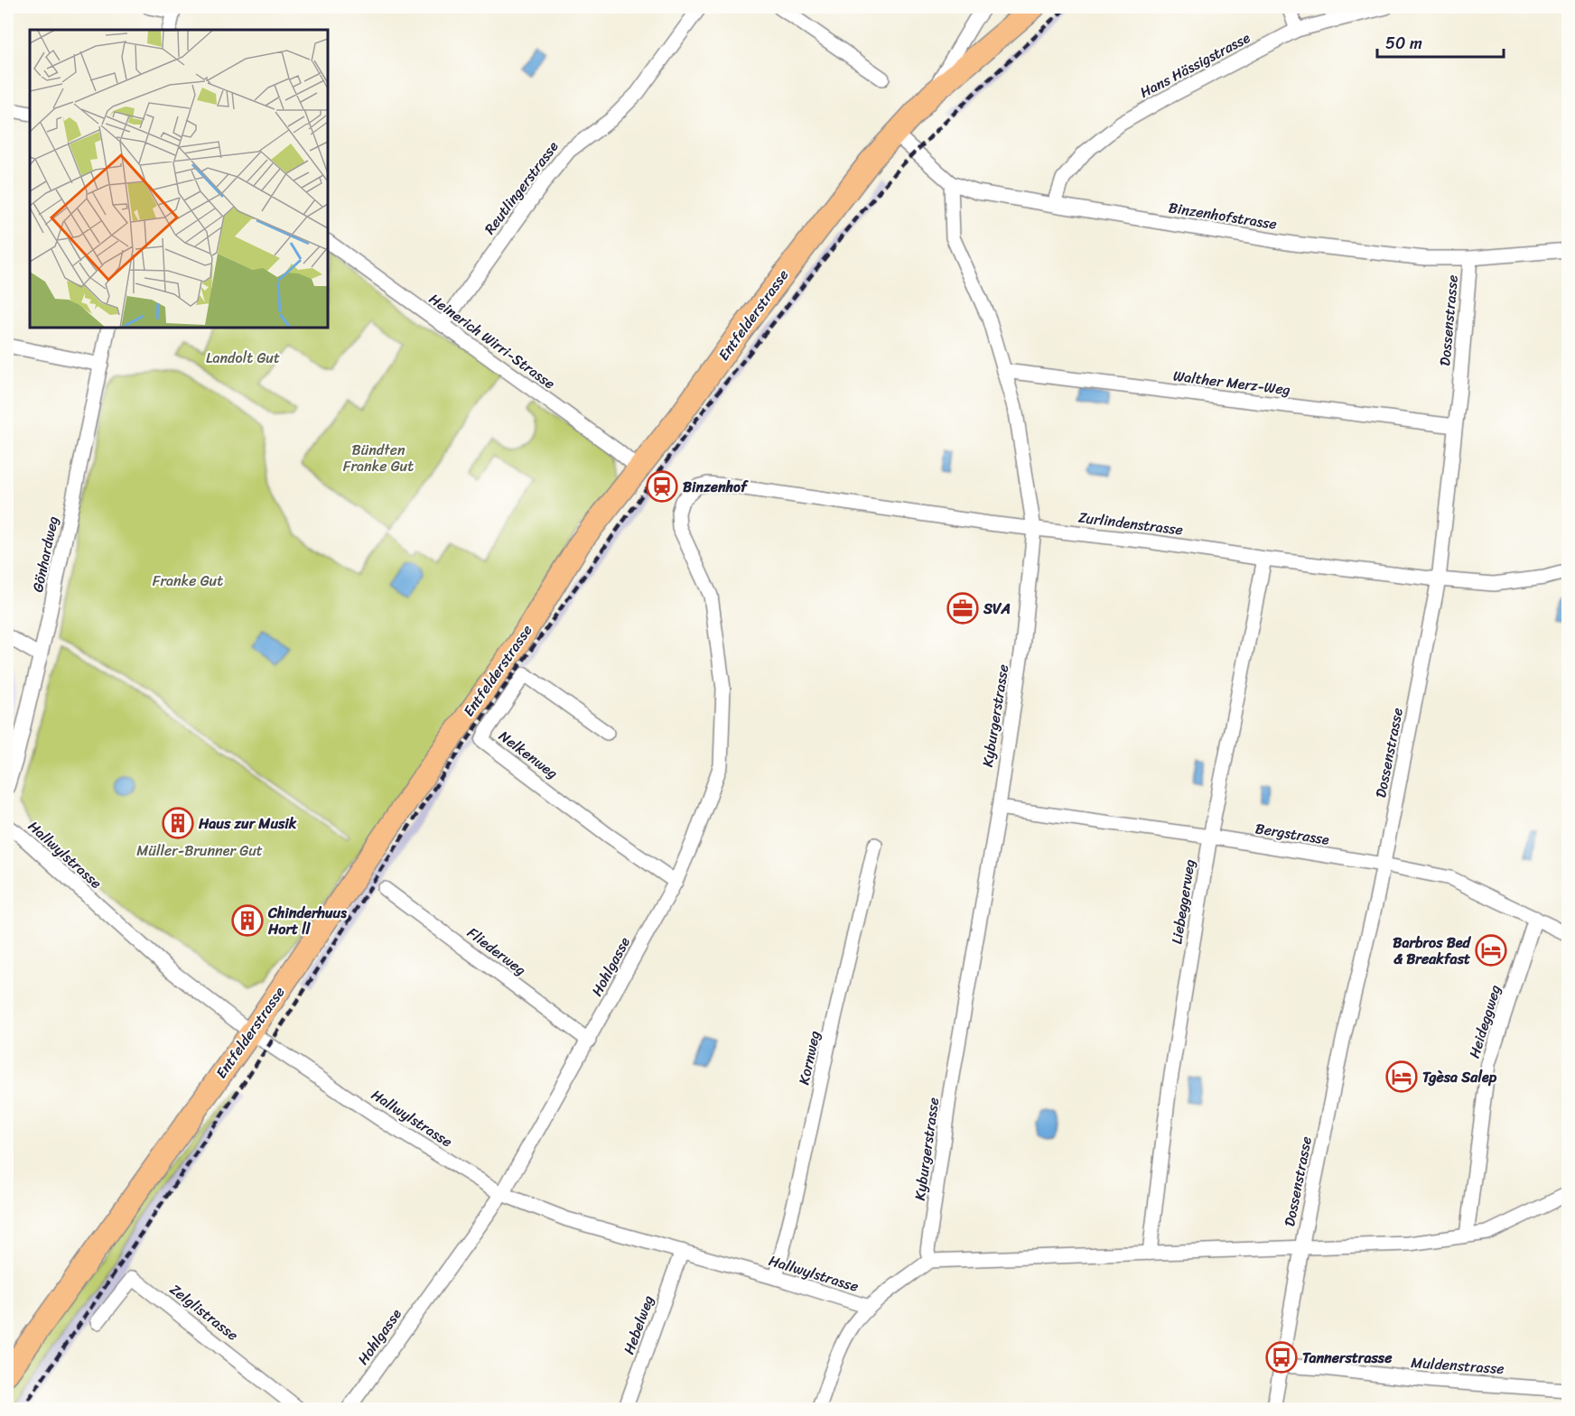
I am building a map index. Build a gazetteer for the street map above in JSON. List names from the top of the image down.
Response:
{
  "streets": {
    "main road": ["Entfelderstrasse"],
    "street": [
      "Hans Hässigstrasse",
      "Reutlingerstrasse",
      "Binzenhofstrasse",
      "Dossenstrasse",
      "Heinerich Wirri-Strasse",
      "Walther Merz-Weg",
      "Zurlindenstrasse",
      "Gönhardweg",
      "Kyburgerstrasse",
      "Nelkenweg",
      "Bergstrasse",
      "Hallwylstrasse",
      "Liebeggerweg",
      "Fliederweg",
      "Hohlgasse",
      "Heideggweg",
      "Kornweg",
      "Zelglistrasse",
      "Hebelweg",
      "Muldenstrasse"
    ]
  },
  "crossings": [
    ["Hans Hässigstrasse", "Binzenhofstrasse"],
    ["Reutlingerstrasse", "Heinerich Wirri-Strasse"],
    ["Binzenhofstrasse", "Entfelderstrasse"],
    ["Binzenhofstrasse", "Dossenstrasse"],
    ["Binzenhofstrasse", "Kyburgerstrasse"],
    ["Entfelderstrasse", "Heinerich Wirri-Strasse"],
    ["Entfelderstrasse", "Hallwylstrasse"],
    ["Dossenstrasse", "Walther Merz-Weg"],
    ["Dossenstrasse", "Zurlindenstrasse"],
    ["Dossenstrasse", "Bergstrasse"],
    ["Dossenstrasse", "Muldenstrasse"],
    ["Walther Merz-Weg", "Kyburgerstrasse"],
    ["Zurlindenstrasse", "Kyburgerstrasse"],
    ["Zurlindenstrasse", "Liebeggerweg"],
    ["Zurlindenstrasse", "Hohlgasse"],
    ["Kyburgerstrasse", "Bergstrasse"],
    ["Nelkenweg", "Hohlgasse"],
    ["Bergstrasse", "Liebeggerweg"],
    ["Bergstrasse", "Heideggweg"],
    ["Hallwylstrasse", "Hohlgasse"],
    ["Hallwylstrasse", "Kornweg"],
    ["Hallwylstrasse", "Hebelweg"],
    ["Fliederweg", "Hohlgasse"]
  ],
  "parks": [
    "Landolt Gut",
    "Bündten Franke Gut",
    "Franke Gut",
    "Müller-Brunner Gut"
  ],
  "places": {
    "station": ["Binzenhof"],
    "office": ["SVA"],
    "building": ["Haus zur Musik", "Chinderhuus Hort ll"],
    "hotel": ["Barbros Bed & Breakfast", "Tgèsa Salep"],
    "bus stop": ["Tannerstrasse"]
  },
  "scale_bar": "50 m"
}
